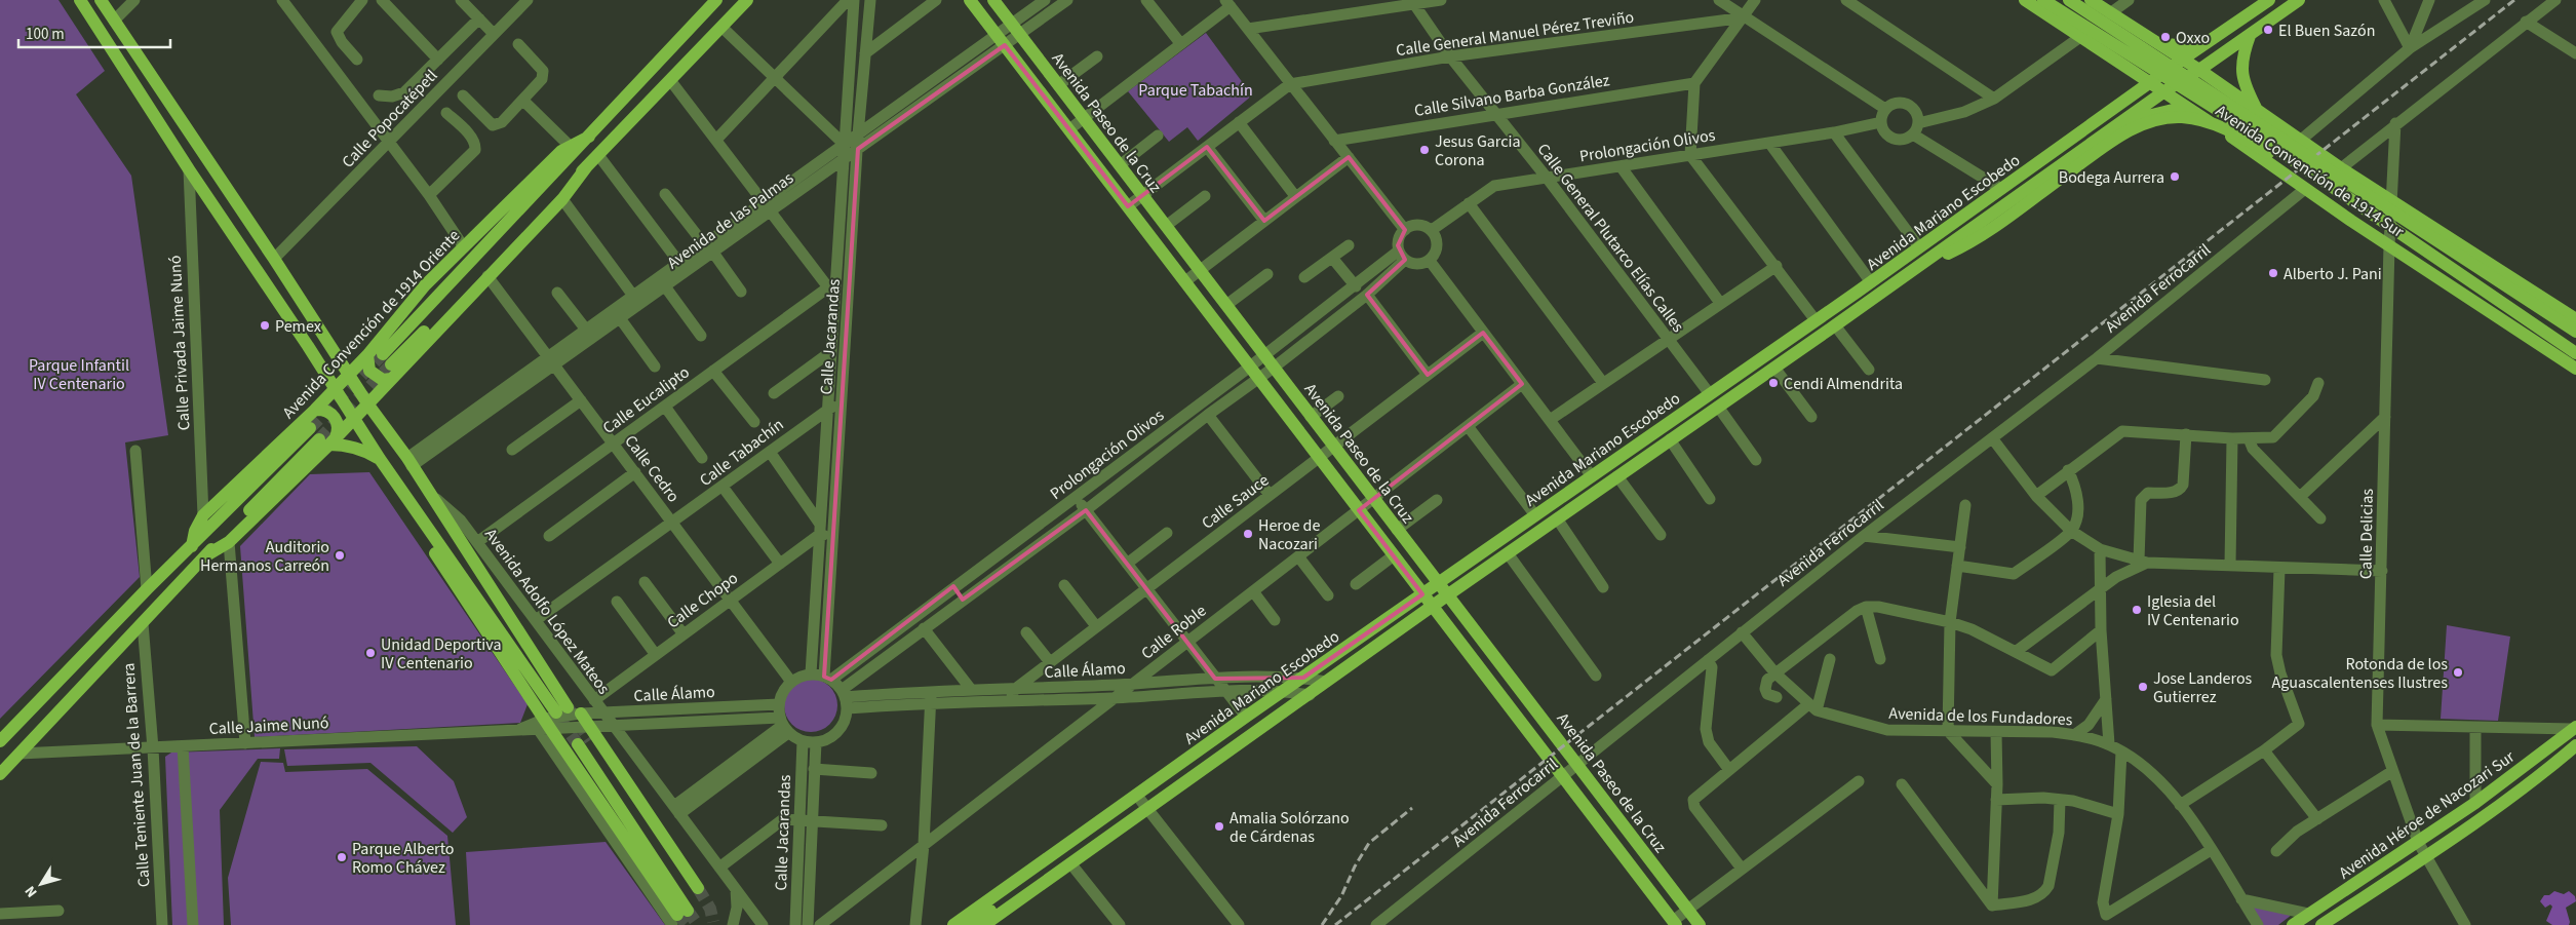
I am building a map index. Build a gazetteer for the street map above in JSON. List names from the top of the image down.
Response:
{
  "streets": {
    "main road": [
      "Avenida Paseo de la Cruz",
      "Avenida Convención de 1914 Sur",
      "Avenida Mariano Escobedo",
      "Avenida Convención de 1914 Oriente",
      "Avenida Héroe de Nacozari Sur"
    ],
    "street": [
      "Calle General Manuel Pérez Treviño",
      "Calle Silvano Barba González",
      "Calle Popocatépetl",
      "Prolongación Olivos",
      "Avenida de las Palmas",
      "Calle General Plutarco Elías Calles",
      "Avenida Ferrocarril",
      "Calle Jacarandas",
      "Calle Privada Jaime Nunó",
      "Calle Eucalipto",
      "Calle Tabachín",
      "Calle Cedro",
      "Calle Sauce",
      "Calle Delicias",
      "Calle Chopo",
      "Avenida Adolfo López Mateos",
      "Calle Roble",
      "Calle Álamo",
      "Avenida de los Fundadores",
      "Calle Jaime Nunó",
      "Calle Teniente Juan de la Barrera"
    ]
  },
  "crossings": [
    ["Calle General Manuel Pérez Treviño", "Calle General Plutarco Elías Calles"],
    ["Calle Silvano Barba González", "Calle General Plutarco Elías Calles"],
    ["Avenida Paseo de la Cruz", "Prolongación Olivos"],
    ["Avenida Paseo de la Cruz", "Avenida Mariano Escobedo"],
    ["Avenida Paseo de la Cruz", "Avenida de las Palmas"],
    ["Avenida Paseo de la Cruz", "Avenida Ferrocarril"],
    ["Avenida Paseo de la Cruz", "Calle Sauce"],
    ["Avenida Paseo de la Cruz", "Calle Roble"],
    ["Prolongación Olivos", "Calle General Plutarco Elías Calles"],
    ["Prolongación Olivos", "Calle Jacarandas"],
    ["Prolongación Olivos", "Calle Cedro"],
    ["Prolongación Olivos", "Calle Álamo"],
    ["Avenida Convención de 1914 Sur", "Avenida Mariano Escobedo"],
    ["Avenida Convención de 1914 Sur", "Avenida Ferrocarril"],
    ["Avenida Convención de 1914 Sur", "Calle Delicias"],
    ["Avenida Mariano Escobedo", "Calle General Plutarco Elías Calles"],
    ["Avenida Mariano Escobedo", "Calle Álamo"],
    ["Avenida de las Palmas", "Calle Jacarandas"],
    ["Avenida de las Palmas", "Calle Cedro"],
    ["Avenida Ferrocarril", "Avenida de los Fundadores"],
    ["Avenida Convención de 1914 Oriente", "Calle Privada Jaime Nunó"],
    ["Calle Jacarandas", "Calle Eucalipto"],
    ["Calle Jacarandas", "Calle Tabachín"],
    ["Calle Jacarandas", "Calle Cedro"],
    ["Calle Jacarandas", "Calle Chopo"],
    ["Calle Jacarandas", "Calle Álamo"],
    ["Calle Eucalipto", "Calle Cedro"],
    ["Calle Eucalipto", "Avenida Adolfo López Mateos"],
    ["Calle Tabachín", "Calle Cedro"],
    ["Calle Tabachín", "Avenida Adolfo López Mateos"],
    ["Calle Cedro", "Calle Chopo"],
    ["Calle Cedro", "Calle Álamo"],
    ["Calle Sauce", "Calle Álamo"],
    ["Calle Delicias", "Avenida Héroe de Nacozari Sur"],
    ["Calle Chopo", "Avenida Adolfo López Mateos"],
    ["Avenida Adolfo López Mateos", "Calle Álamo"],
    ["Calle Roble", "Calle Álamo"],
    ["Calle Álamo", "Calle Jaime Nunó"],
    ["Calle Jaime Nunó", "Calle Teniente Juan de la Barrera"]
  ],
  "parks": ["Parque Tabachín", "Parque Infantil IV Centenario"],
  "places": [
    "El Buen Sazón",
    "Oxxo",
    "Jesus Garcia Corona",
    "Bodega Aurrera",
    "Alberto J. Pani",
    "Pemex",
    "Cendi Almendrita",
    "Heroe de Nacozari",
    "Auditorio Hermanos Carreón",
    "Iglesia del IV Centenario",
    "Unidad Deportiva IV Centenario",
    "Rotonda de los Aguascalentenses Ilustres",
    "Jose Landeros Gutierrez",
    "Amalia Solórzano de Cárdenas",
    "Parque Alberto Romo Chávez"
  ],
  "scale_bar": "100 m",
  "north": "bottom left"
}
